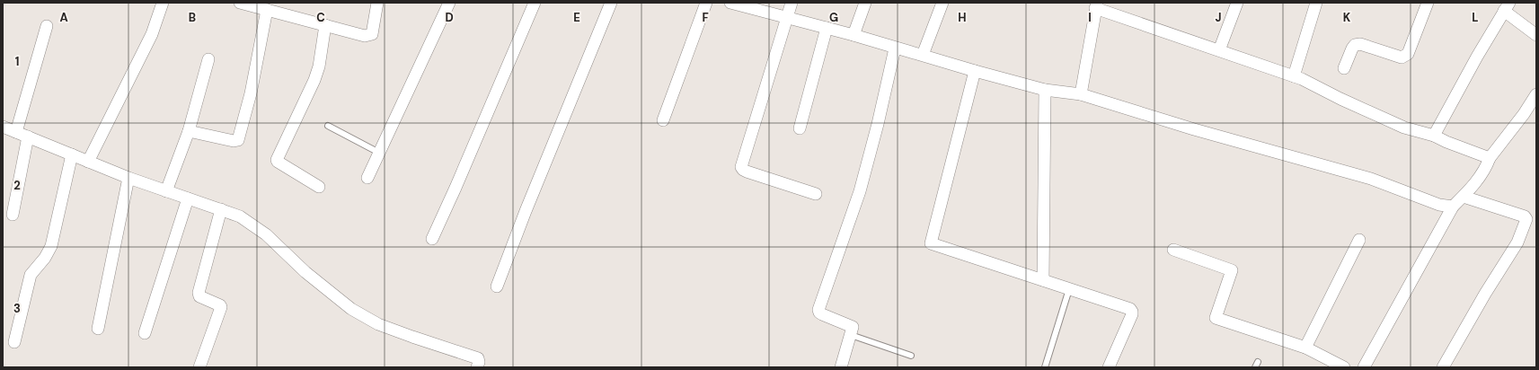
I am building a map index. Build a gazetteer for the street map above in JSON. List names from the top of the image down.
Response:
{
  "grid": {
    "columns": [
      "A",
      "B",
      "C",
      "D",
      "E",
      "F",
      "G",
      "H",
      "I",
      "J",
      "K",
      "L"
    ],
    "rows": ["1", "2", "3"]
  }
}
